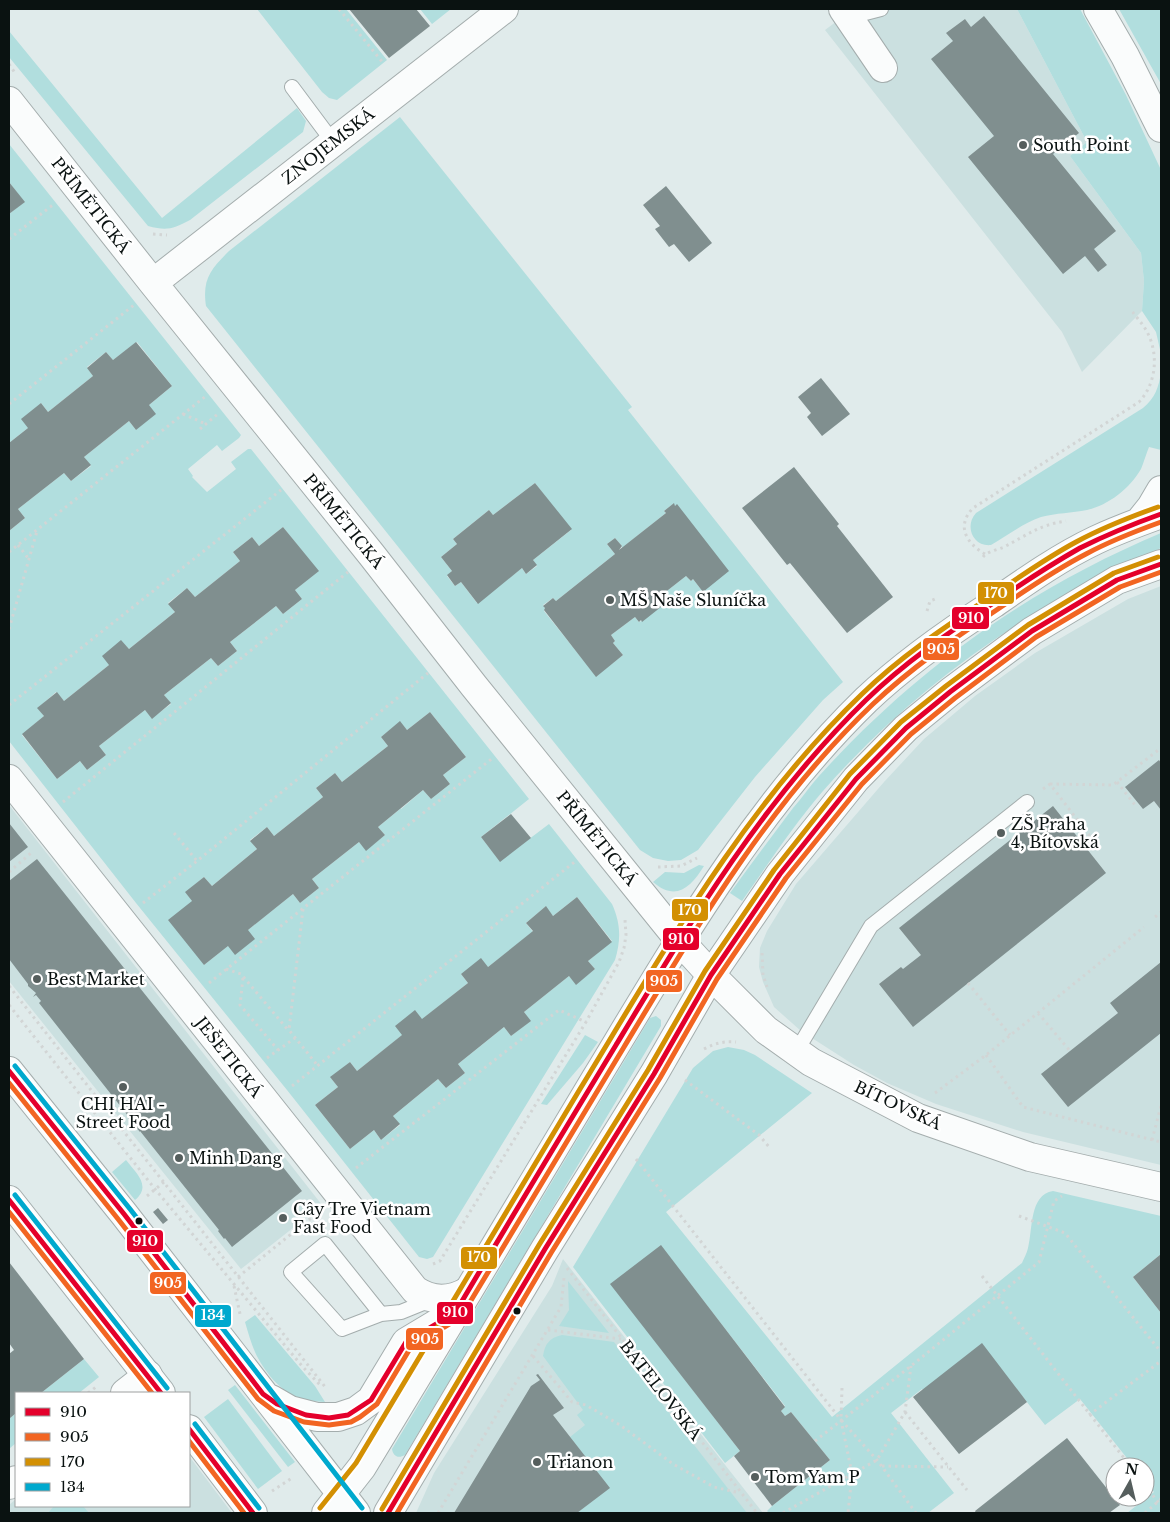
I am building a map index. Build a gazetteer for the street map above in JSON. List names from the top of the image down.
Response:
{
  "streets": {
    "street": [
      "ZNOJEMSKÁ",
      "PŘÍMĚTICKÁ",
      "JEŠETICKÁ",
      "BÍTOVSKÁ"
    ],
    "path": ["BATELOVSKÁ"]
  },
  "crossings": [
    ["ZNOJEMSKÁ", "PŘÍMĚTICKÁ"],
    ["PŘÍMĚTICKÁ", "BÍTOVSKÁ"]
  ],
  "places": [
    "South Point",
    "MŠ Naše Sluníčka",
    "ZŠ Praha 4, Bítovská",
    "Best Market",
    "CHỊ HAI - Street Food",
    "Minh Dang",
    "Cây Tre Vietnam Fast Food",
    "Trianon",
    "Tom Yam P"
  ],
  "lines": [
    "transit line 170",
    "transit line 910",
    "transit line 905",
    "transit line 134"
  ],
  "legend": [
    "910",
    "905",
    "170",
    "134"
  ],
  "north": "top"
}
